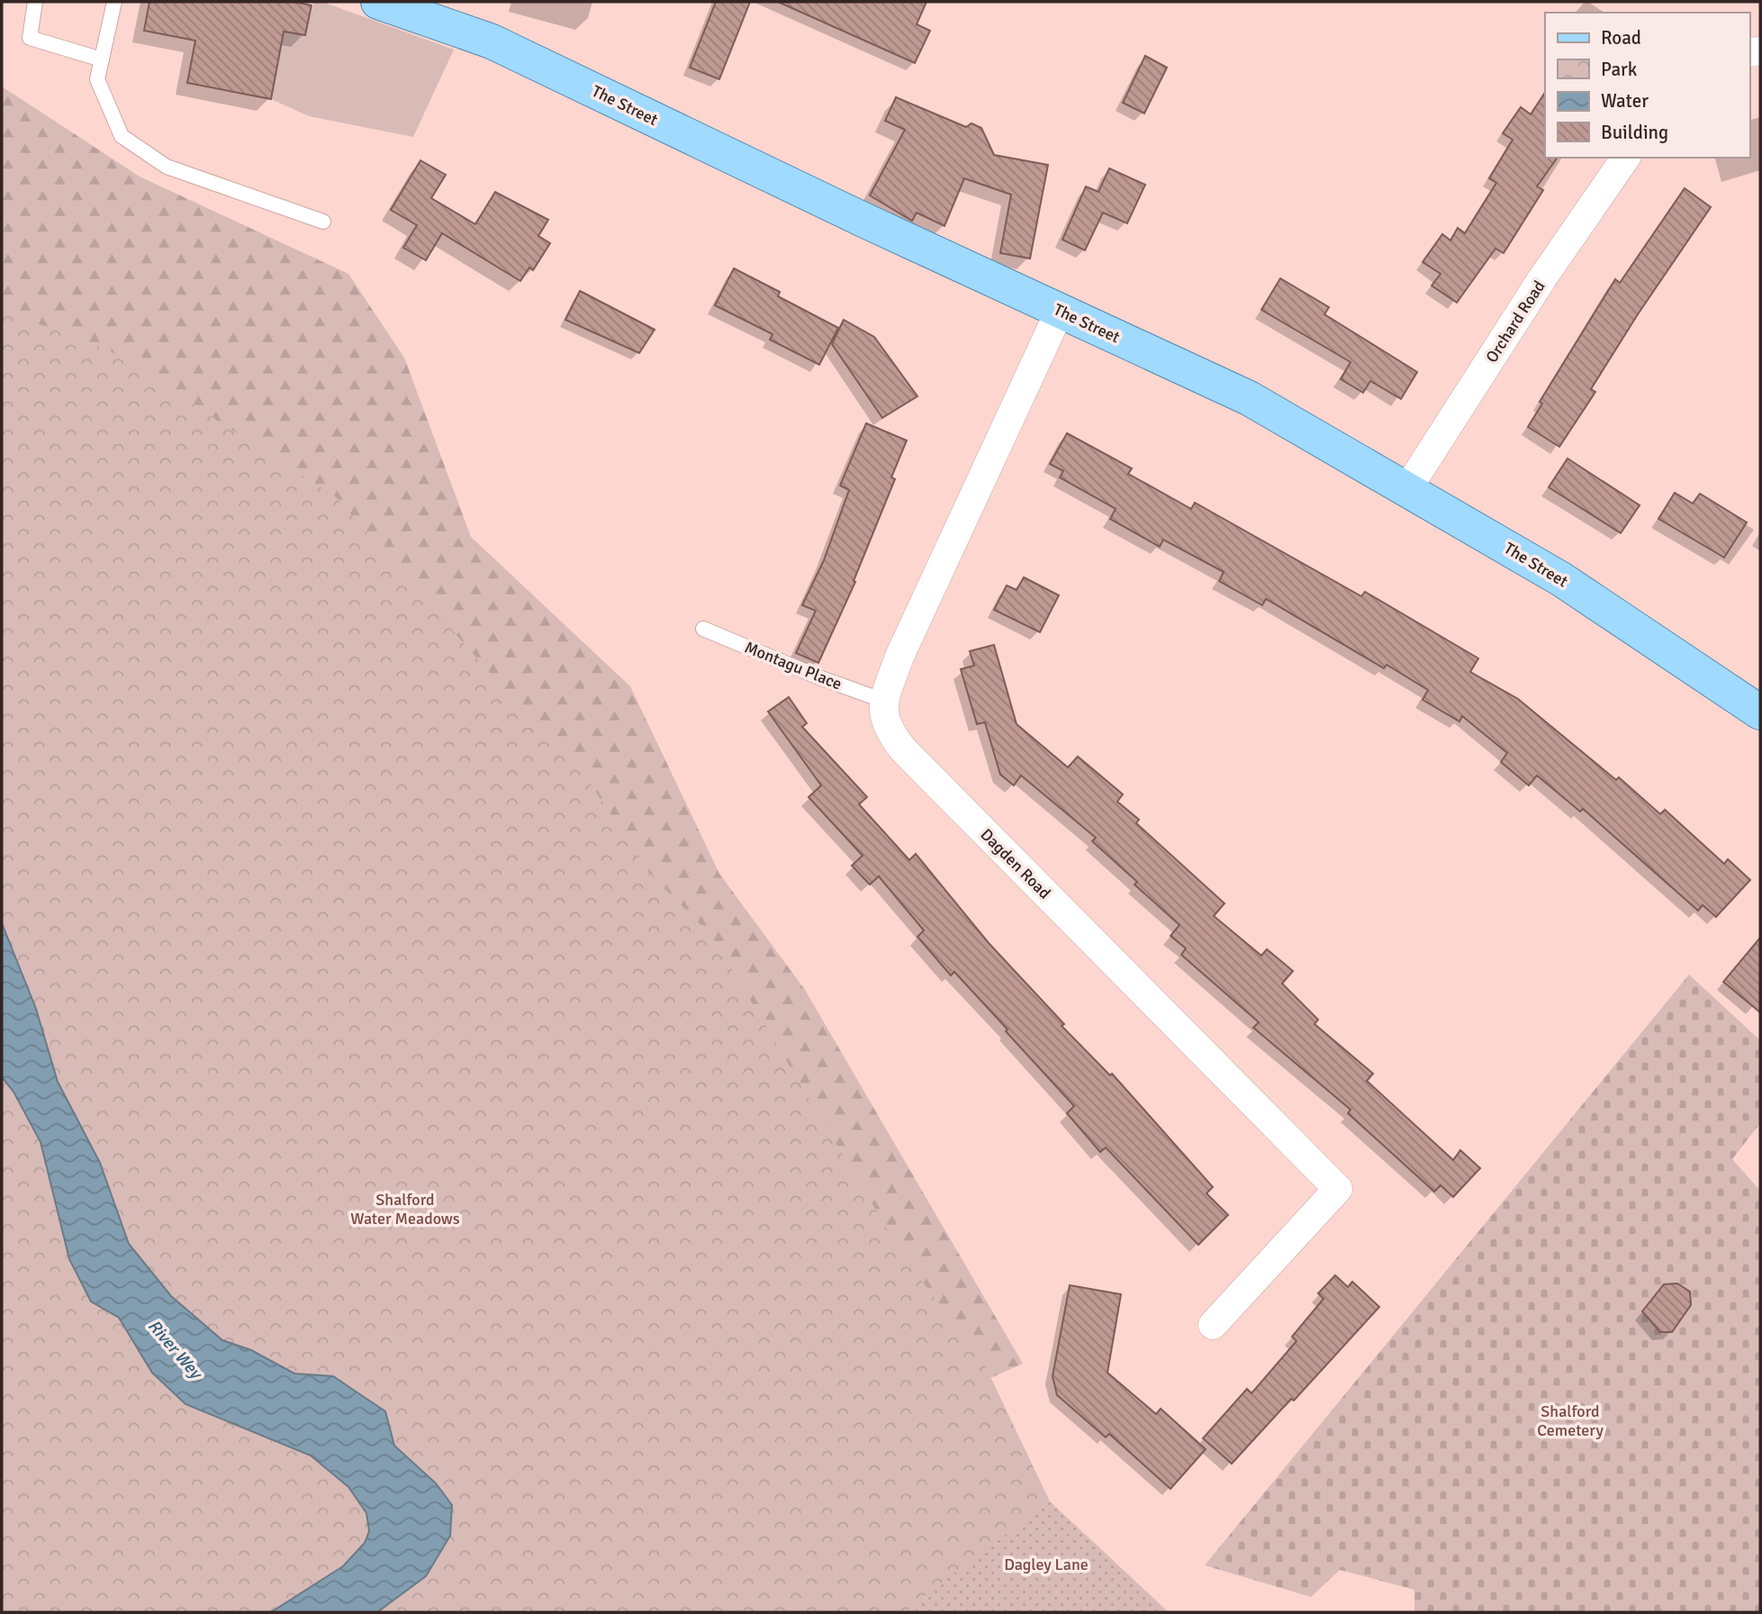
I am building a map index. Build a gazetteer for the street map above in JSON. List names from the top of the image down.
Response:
{
  "streets": {
    "main road": ["The Street"],
    "street": ["Orchard Road", "Dagden Road"],
    "lane": ["Montagu Place"]
  },
  "crossings": [
    ["The Street", "Orchard Road"],
    ["The Street", "Dagden Road"],
    ["Montagu Place", "Dagden Road"]
  ],
  "water": ["River Wey"],
  "parks": ["Shalford Water Meadows", "Shalford Cemetery", "Dagley Lane"],
  "legend": [
    "Road",
    "Park",
    "Water",
    "Building"
  ]
}
